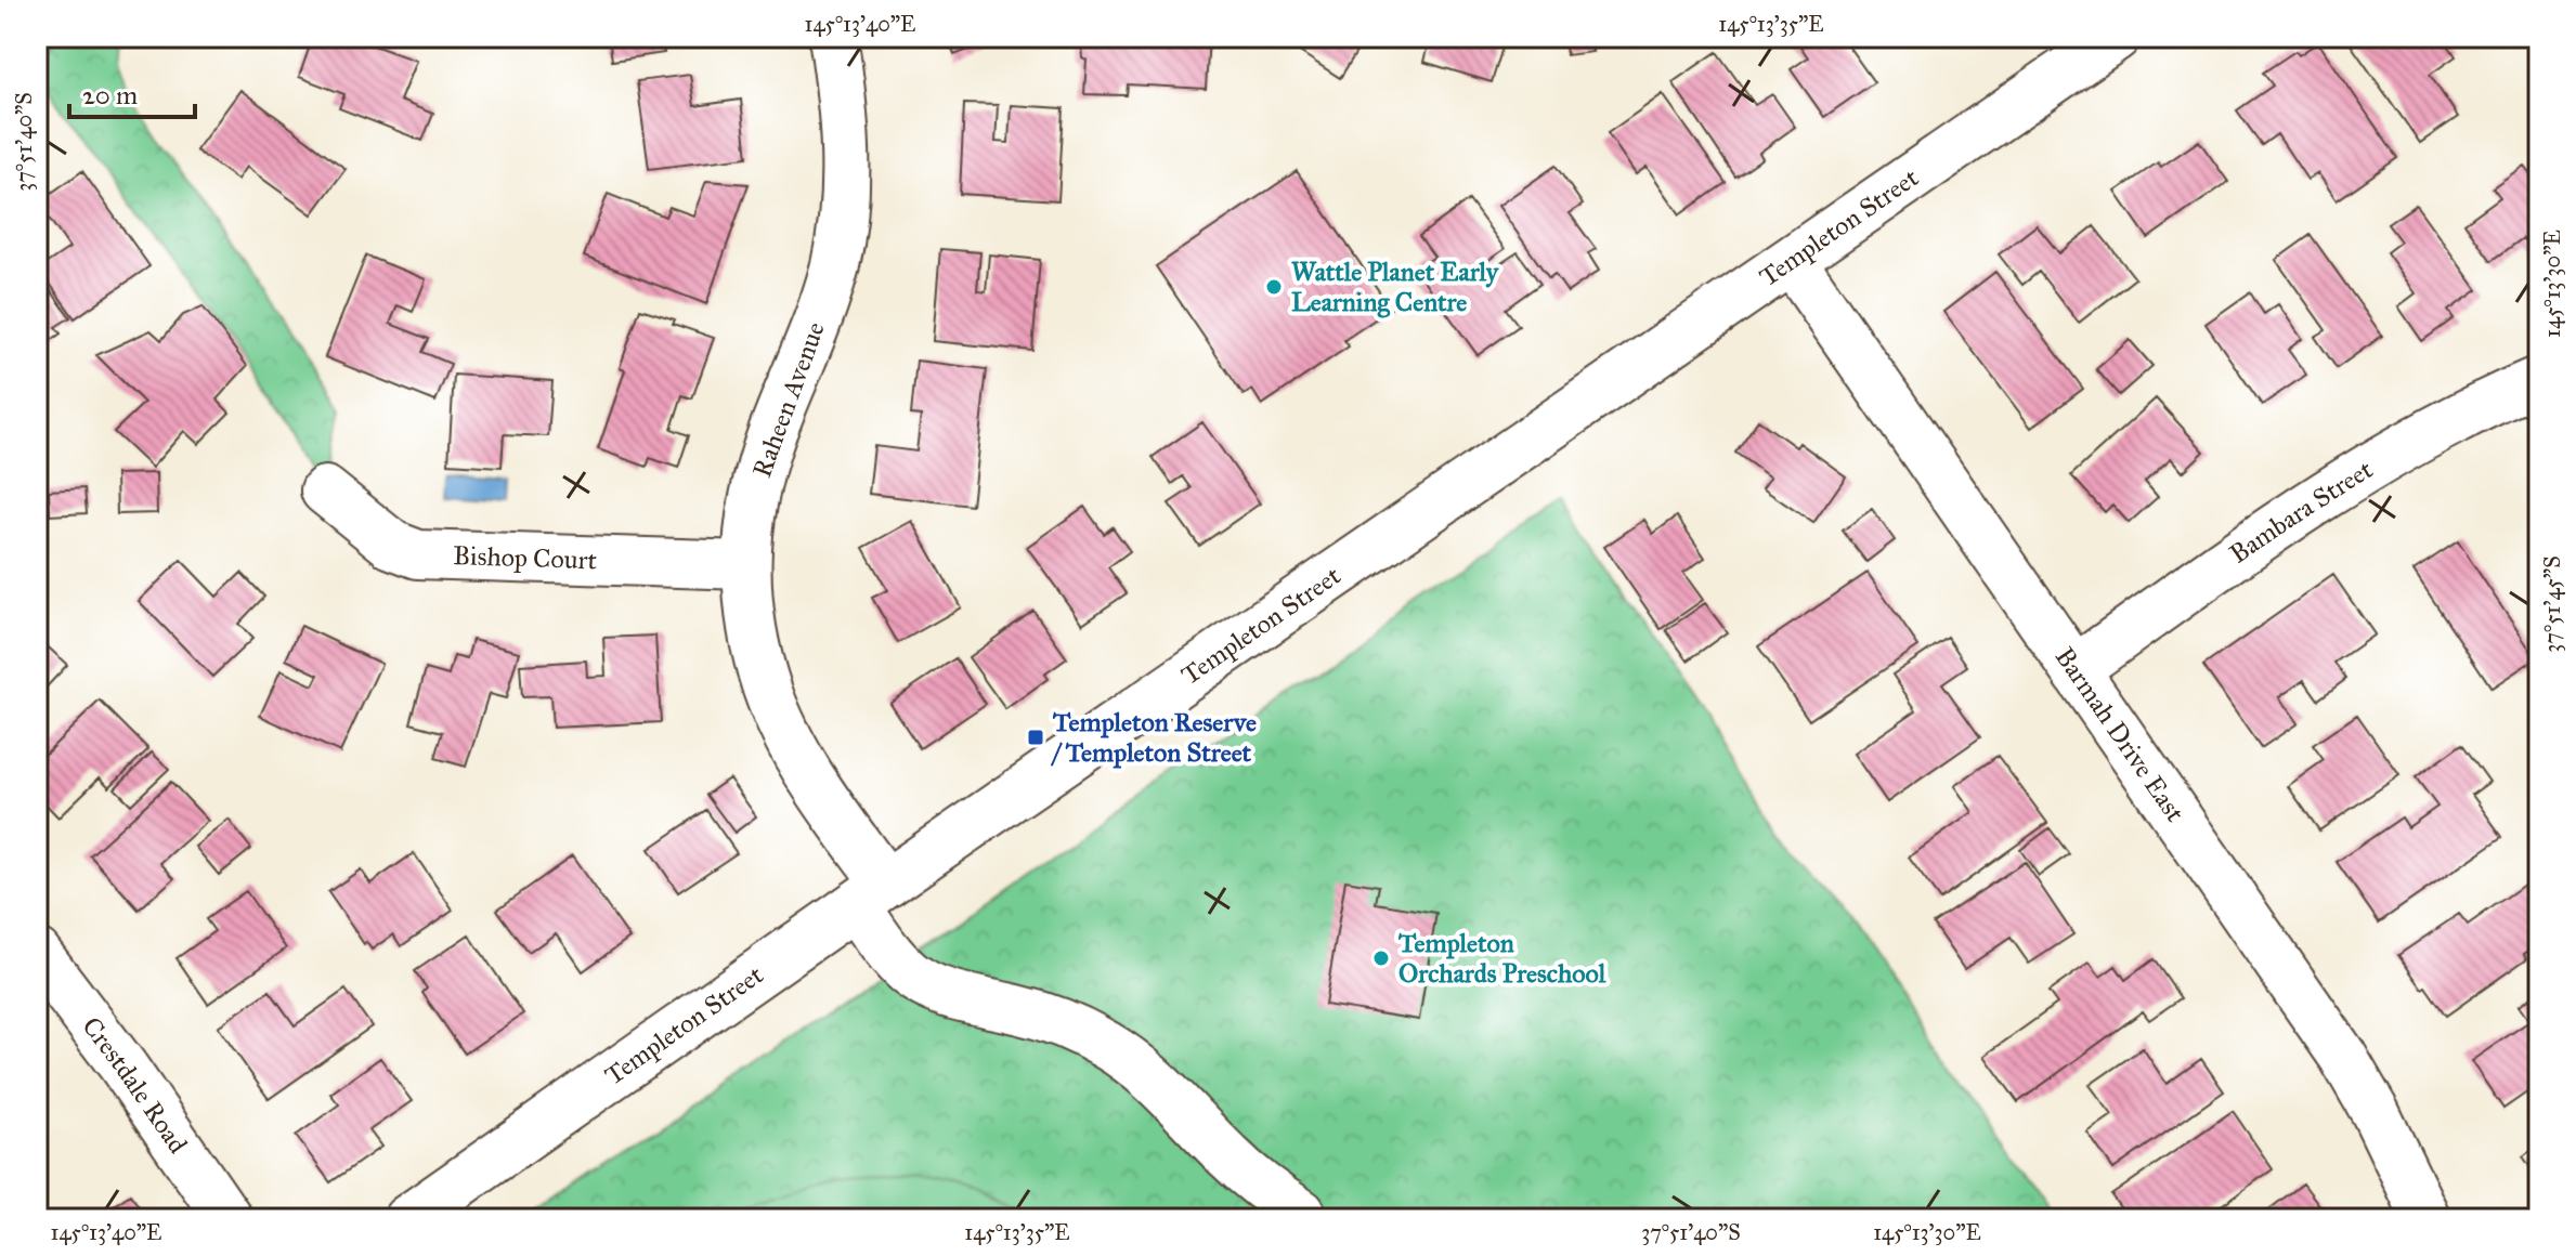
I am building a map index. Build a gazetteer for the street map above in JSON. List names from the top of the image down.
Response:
{
  "streets": {
    "street": [
      "Templeton Street",
      "Raheen Avenue",
      "Bambara Street",
      "Bishop Court",
      "Barmah Drive East",
      "Crestdale Road"
    ]
  },
  "crossings": [
    ["Templeton Street", "Raheen Avenue"],
    ["Templeton Street", "Barmah Drive East"],
    ["Raheen Avenue", "Bishop Court"],
    ["Bambara Street", "Barmah Drive East"]
  ],
  "places": {
    "other": ["Wattle Planet Early Learning Centre", "Templeton Orchards Preschool"],
    "transit": ["Templeton Reserve / Templeton Street"]
  },
  "scale_bar": "20 m",
  "coordinates": [
    "145°13'40\"E",
    "145°13'35\"E",
    "37°51'40\"S",
    "145°13'30\"E",
    "37°51'45\"S"
  ]
}
